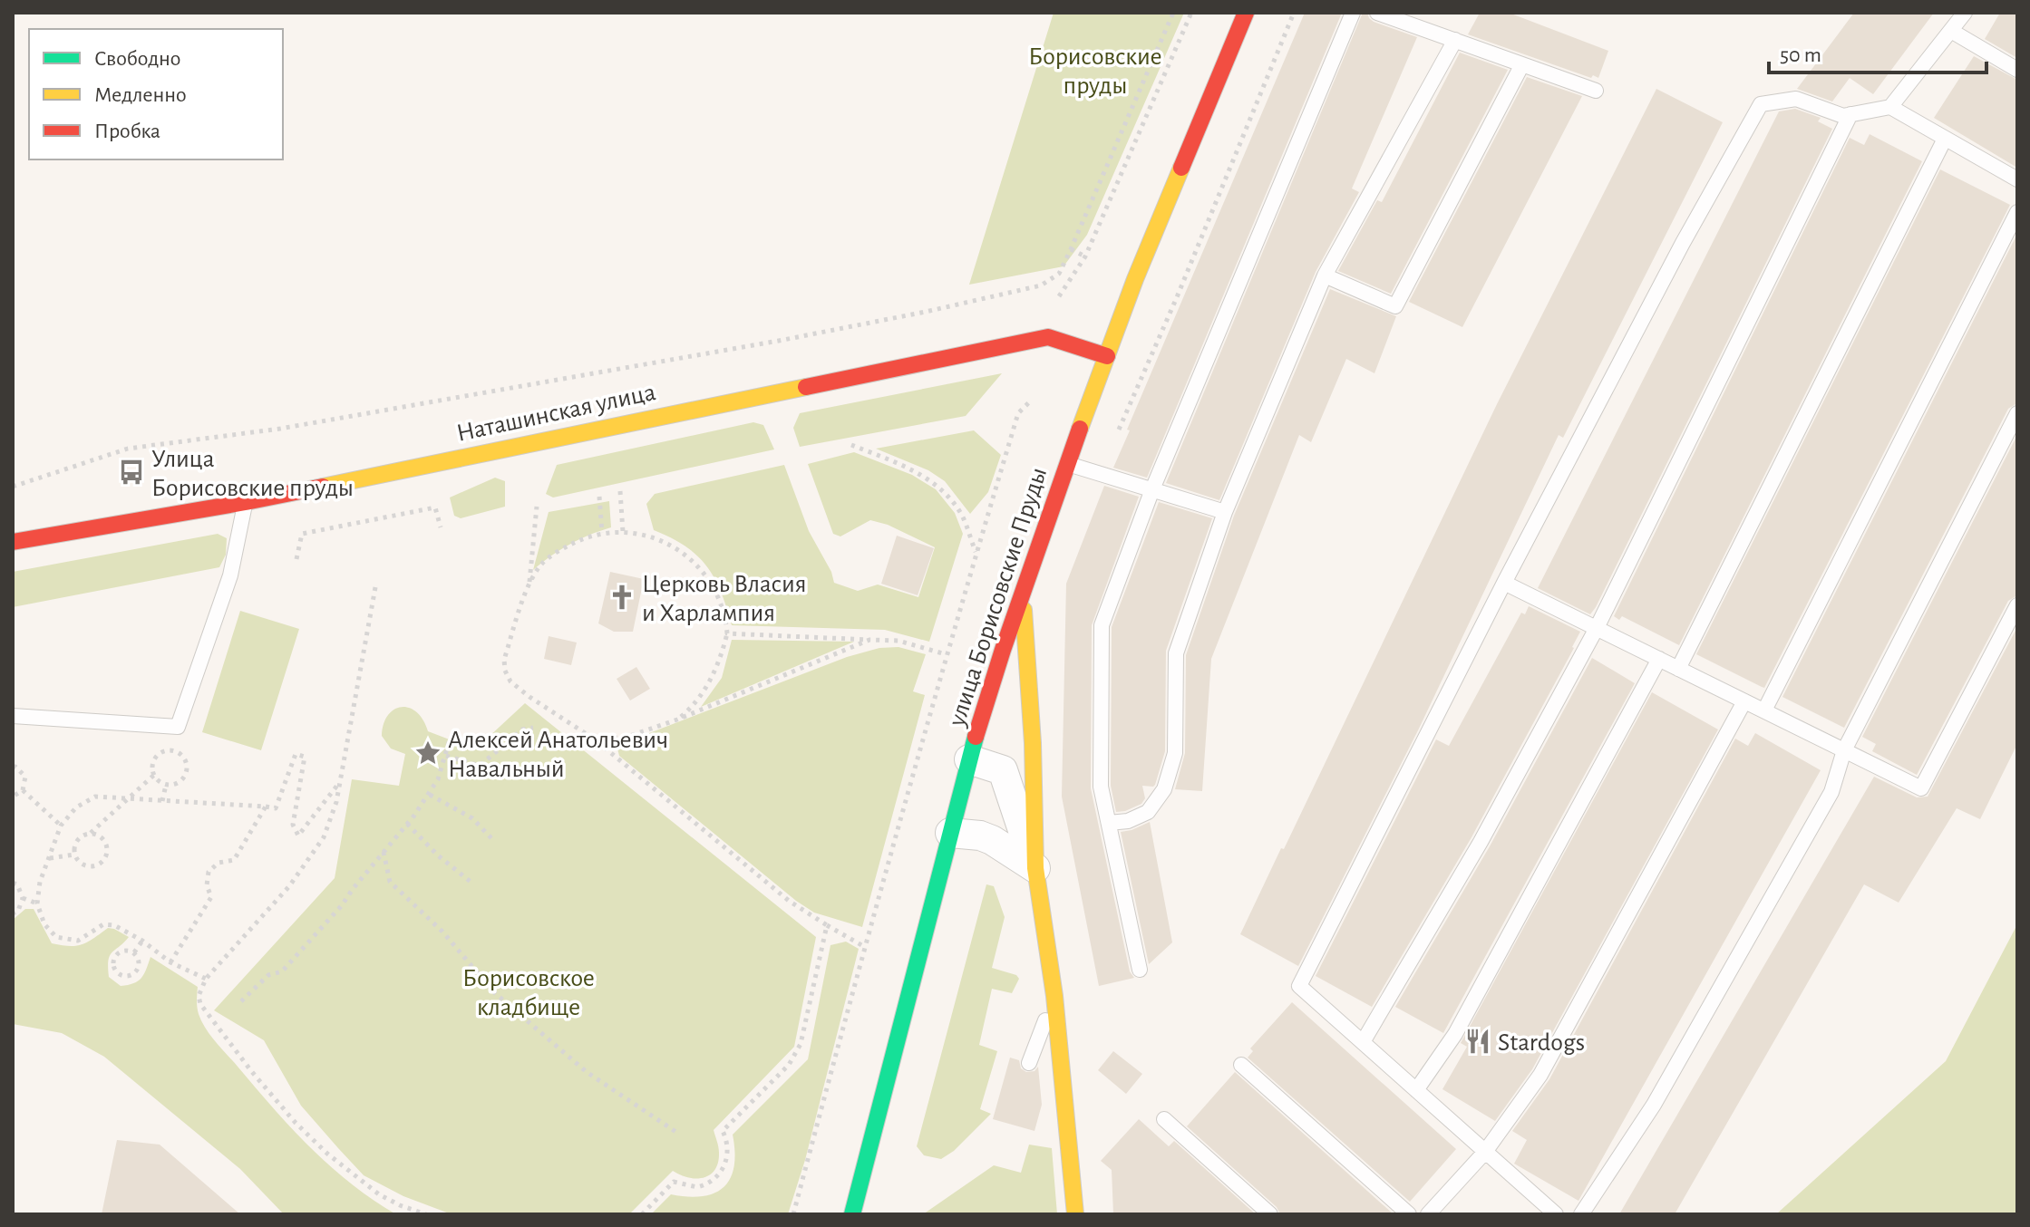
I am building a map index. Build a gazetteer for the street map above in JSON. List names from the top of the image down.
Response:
{
  "streets": {
    "street": ["Наташинская улица", "улица Борисовские Пруды"]
  },
  "crossings": [
    ["Наташинская улица", "улица Борисовские Пруды"]
  ],
  "parks": ["Борисовские пруды", "Борисовское кладбище"],
  "places": {
    "bus stop": ["Улица Борисовские пруды"],
    "church": ["Церковь Власия и Харлампия"],
    "place": ["Алексей Анатольевич Навальный"],
    "restaurant": ["Stardogs"]
  },
  "legend": ["Свободно", "Медленно", "Пробка"],
  "scale_bar": "50 m"
}
